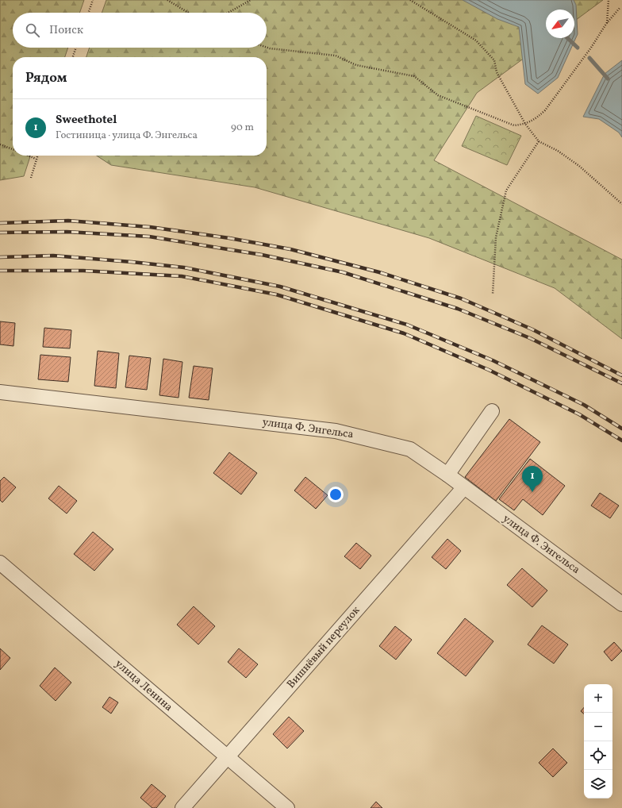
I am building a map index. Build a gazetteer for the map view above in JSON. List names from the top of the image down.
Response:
{
  "streets": {
    "street": ["улица Ф. Энгельса", "Вишнёвый переулок", "улица Ленина"]
  },
  "crossings": [
    ["улица Ф. Энгельса", "Вишнёвый переулок"],
    ["Вишнёвый переулок", "улица Ленина"]
  ],
  "north": "bottom left",
  "page": {
    "search": "Поиск",
    "heading": "Рядом",
    "list": [
      {
        "mark": "1",
        "name": "Sweethotel",
        "note": "Гостиница · улица Ф. Энгельса",
        "value": "90 m"
      }
    ],
    "pins": "1",
    "map_buttons": ["+", "−"]
  }
}
